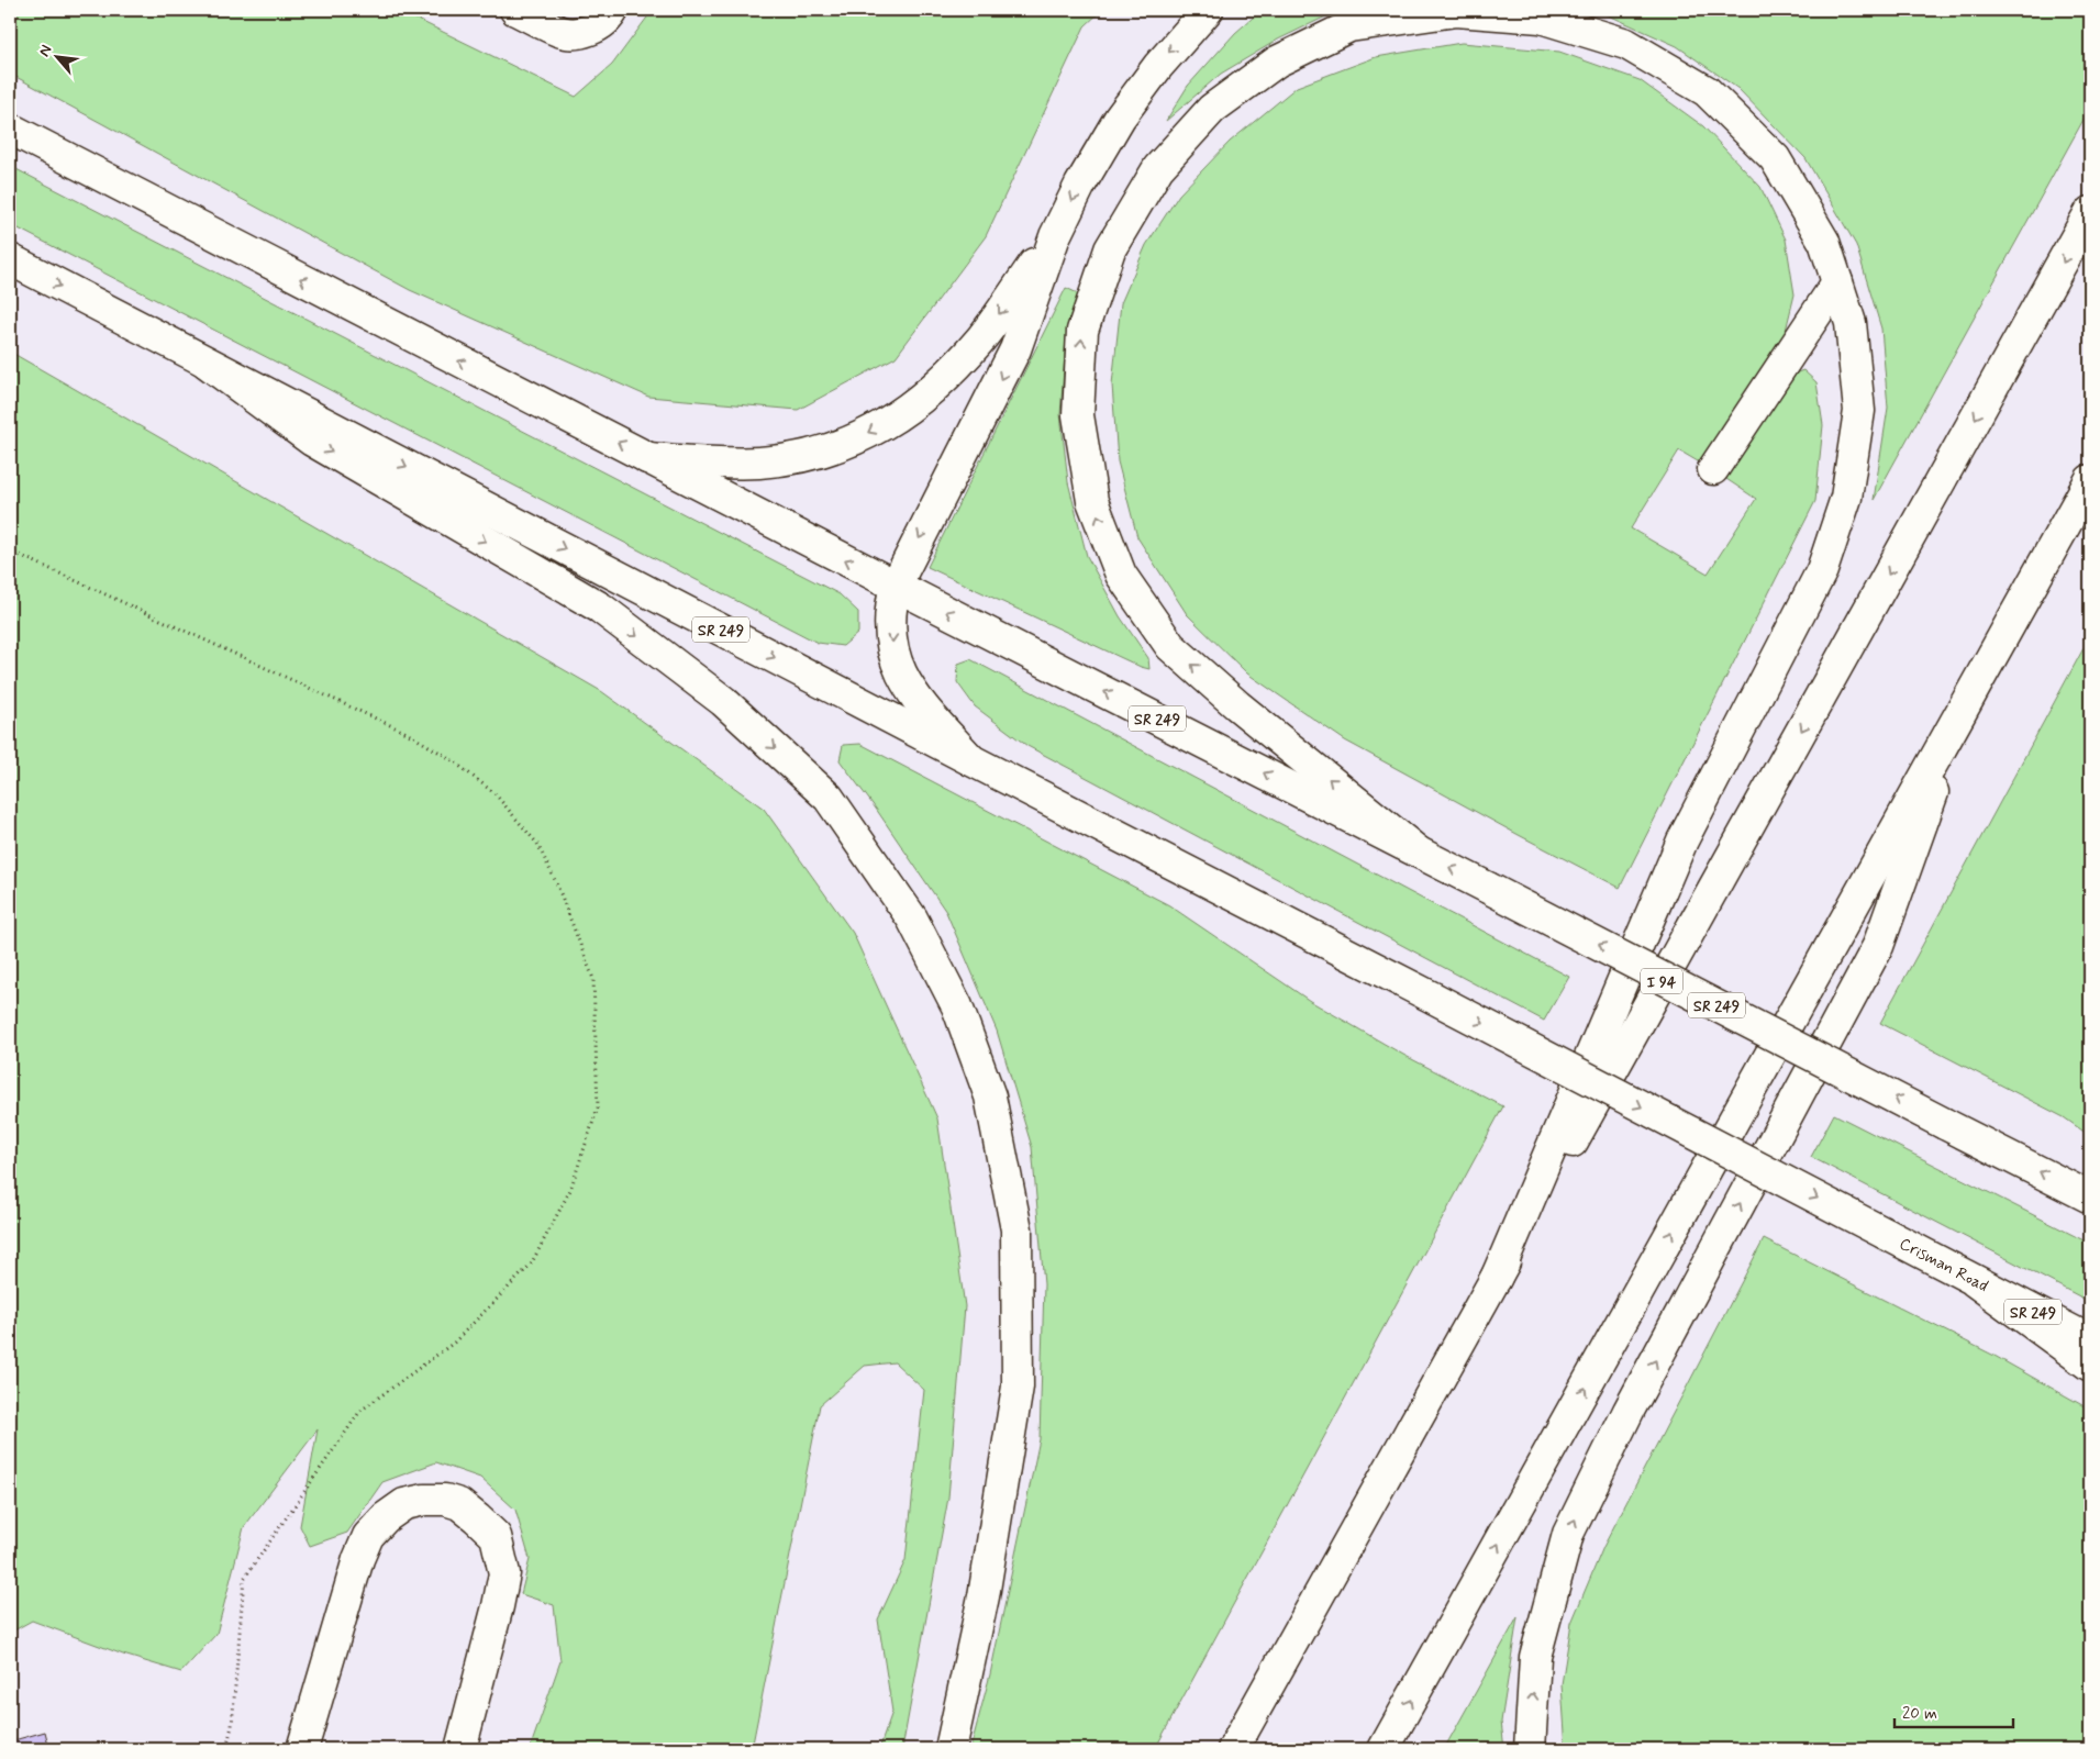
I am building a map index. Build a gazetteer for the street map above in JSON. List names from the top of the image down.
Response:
{
  "streets": {
    "main road": ["SR 249", "I 94", "Crisman Road"]
  },
  "crossings": [
    ["SR 249", "Crisman Road"]
  ],
  "scale_bar": "20 m",
  "north": "top left"
}
